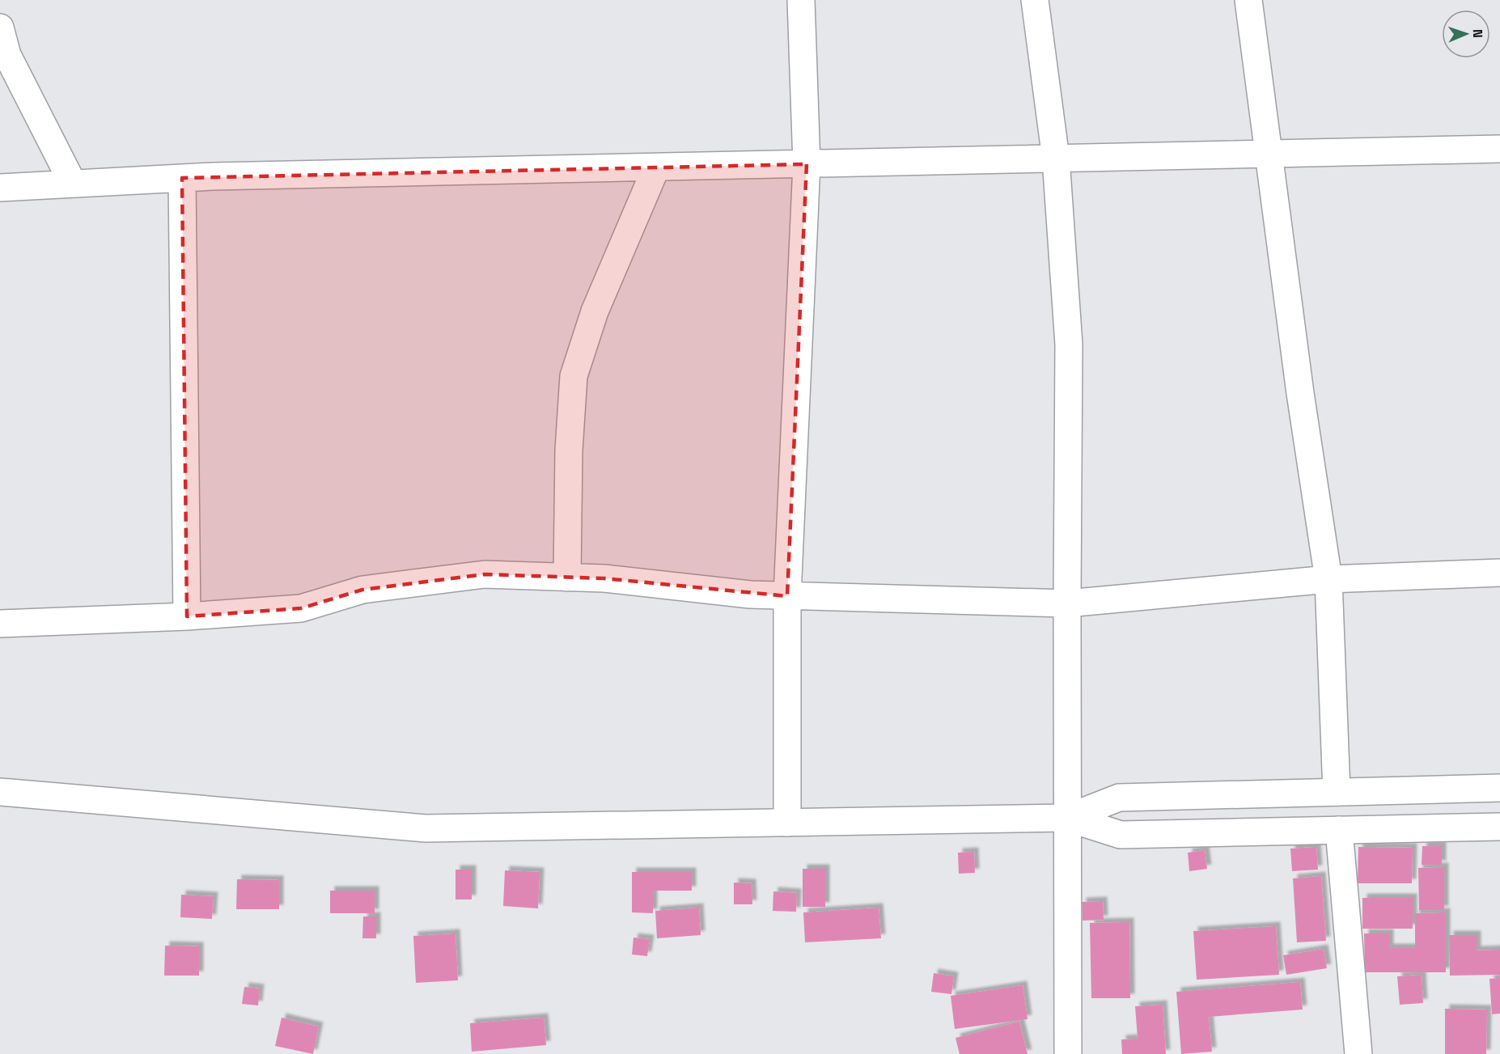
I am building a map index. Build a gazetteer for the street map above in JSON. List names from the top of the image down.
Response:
{
  "north": "right"
}
